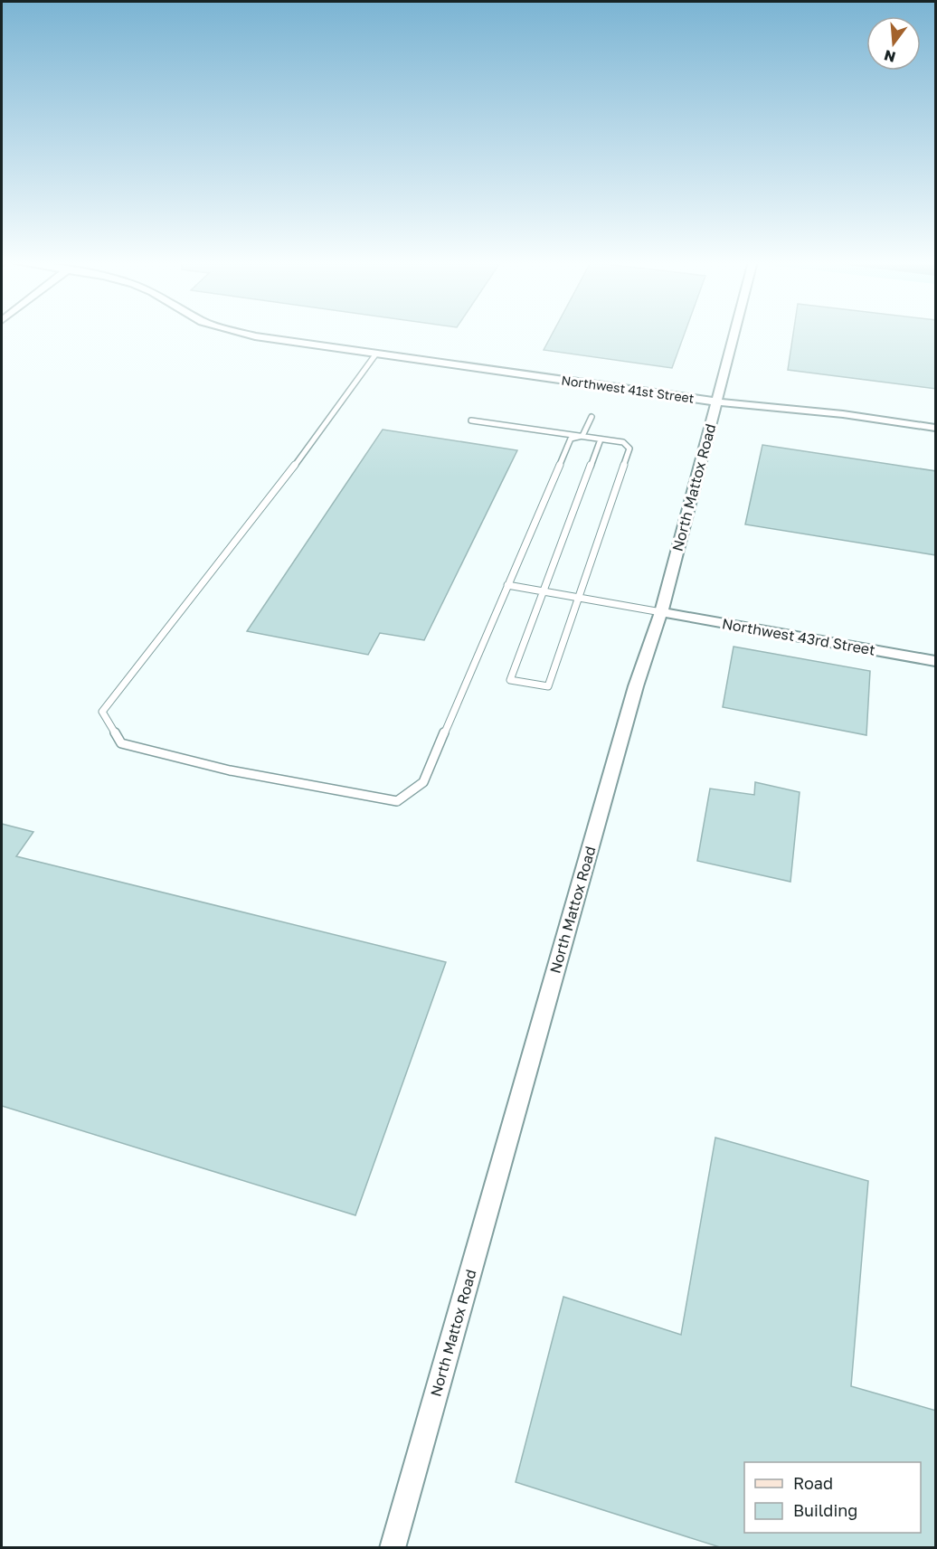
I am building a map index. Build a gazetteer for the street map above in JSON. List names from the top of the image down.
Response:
{
  "streets": {
    "street": ["Northwest 41st Street", "North Mattox Road", "Northwest 43rd Street"]
  },
  "crossings": [
    ["Northwest 41st Street", "North Mattox Road"],
    ["North Mattox Road", "Northwest 43rd Street"]
  ],
  "legend": ["Road", "Building"],
  "north": "bottom"
}
